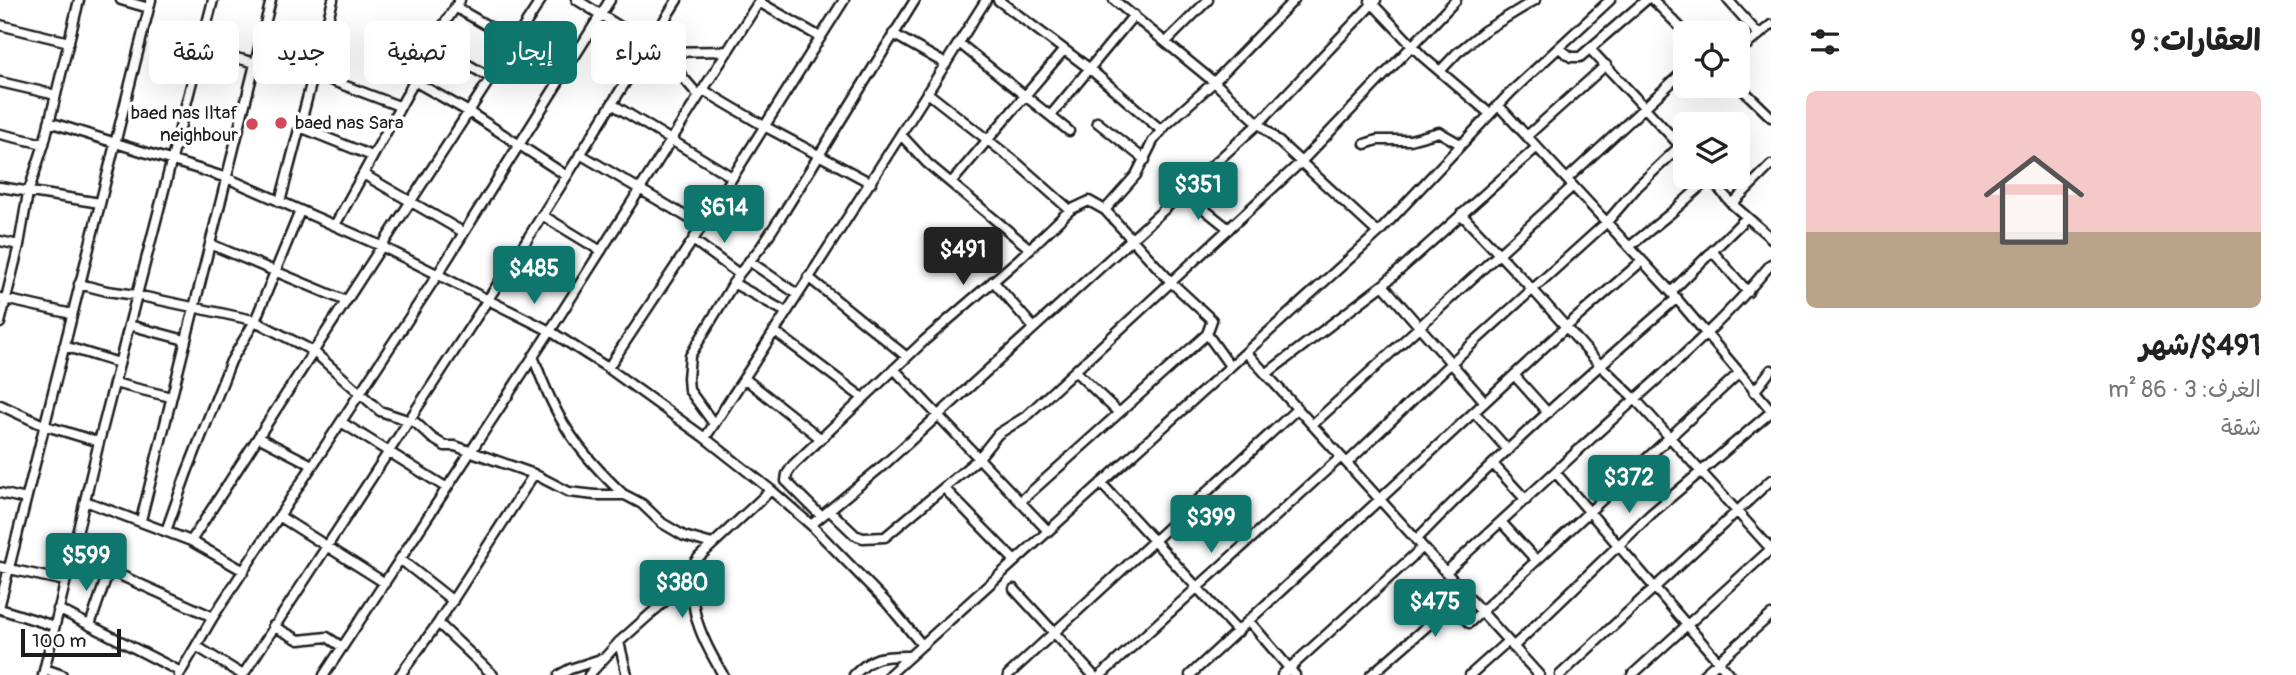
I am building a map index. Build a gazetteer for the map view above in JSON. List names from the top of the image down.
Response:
{
  "places": ["baed nas Sara", "baed nas Iltaf neighbour"],
  "scale_bar": "100 m",
  "page": {
    "heading": "العقارات: 9",
    "chip": [
      "شراء",
      "إيجار",
      "تصفية",
      "جديد",
      "شقة"
    ],
    "list": [
      {
        "name": "$491/شهر",
        "note": "الغرف: 3 · 86 m² · شقة"
      }
    ],
    "price": [
      "$351",
      "$614",
      "$491",
      "$485",
      "$372",
      "$399",
      "$599",
      "$380",
      "$475"
    ],
    "scale": "100 m"
  }
}
